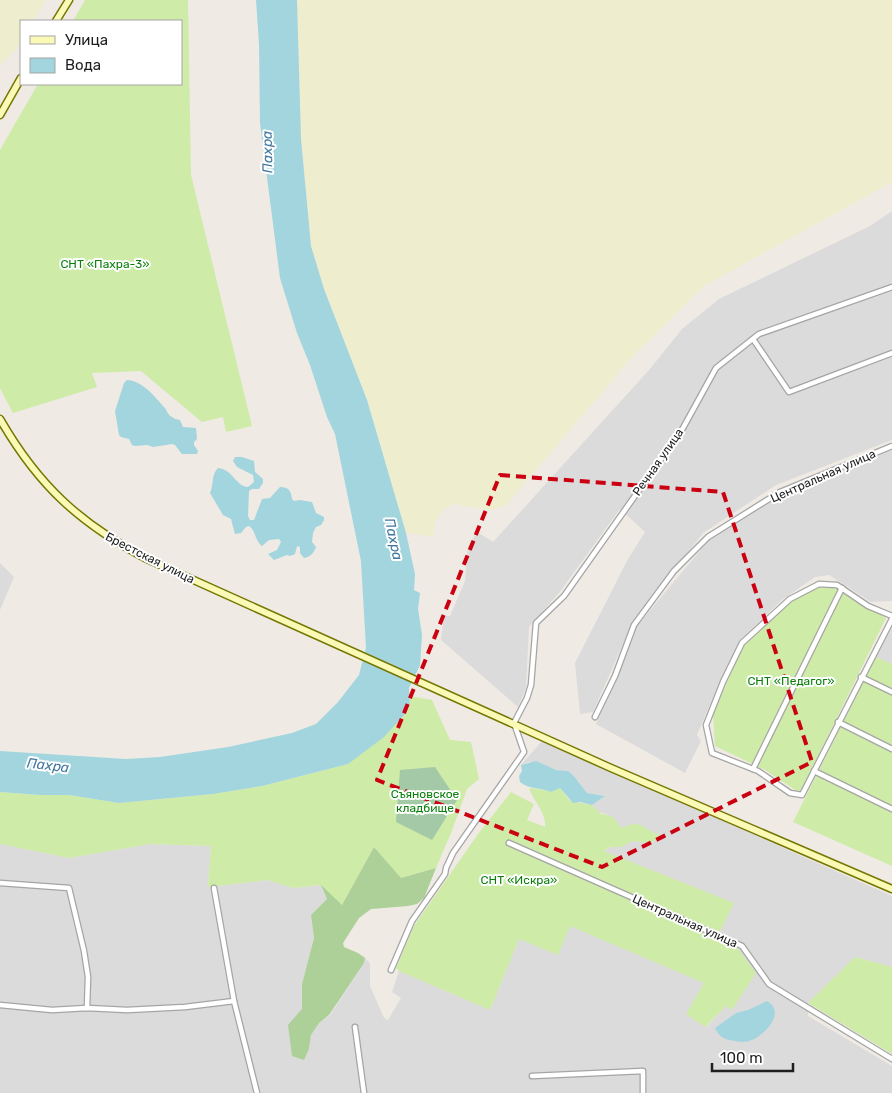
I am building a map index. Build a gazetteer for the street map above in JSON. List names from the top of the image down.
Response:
{
  "streets": {
    "main road": ["Брестская улица"],
    "street": ["Речная улица", "Центральная улица"]
  },
  "crossings": [
    ["Речная улица", "Брестская улица"]
  ],
  "water": ["Пахра"],
  "parks": [
    "СНТ «Пахра-3»",
    "СНТ «Педагог»",
    "Съяновское кладбище",
    "СНТ «Искра»"
  ],
  "legend": ["Улица", "Вода"],
  "scale_bar": "100 m"
}
